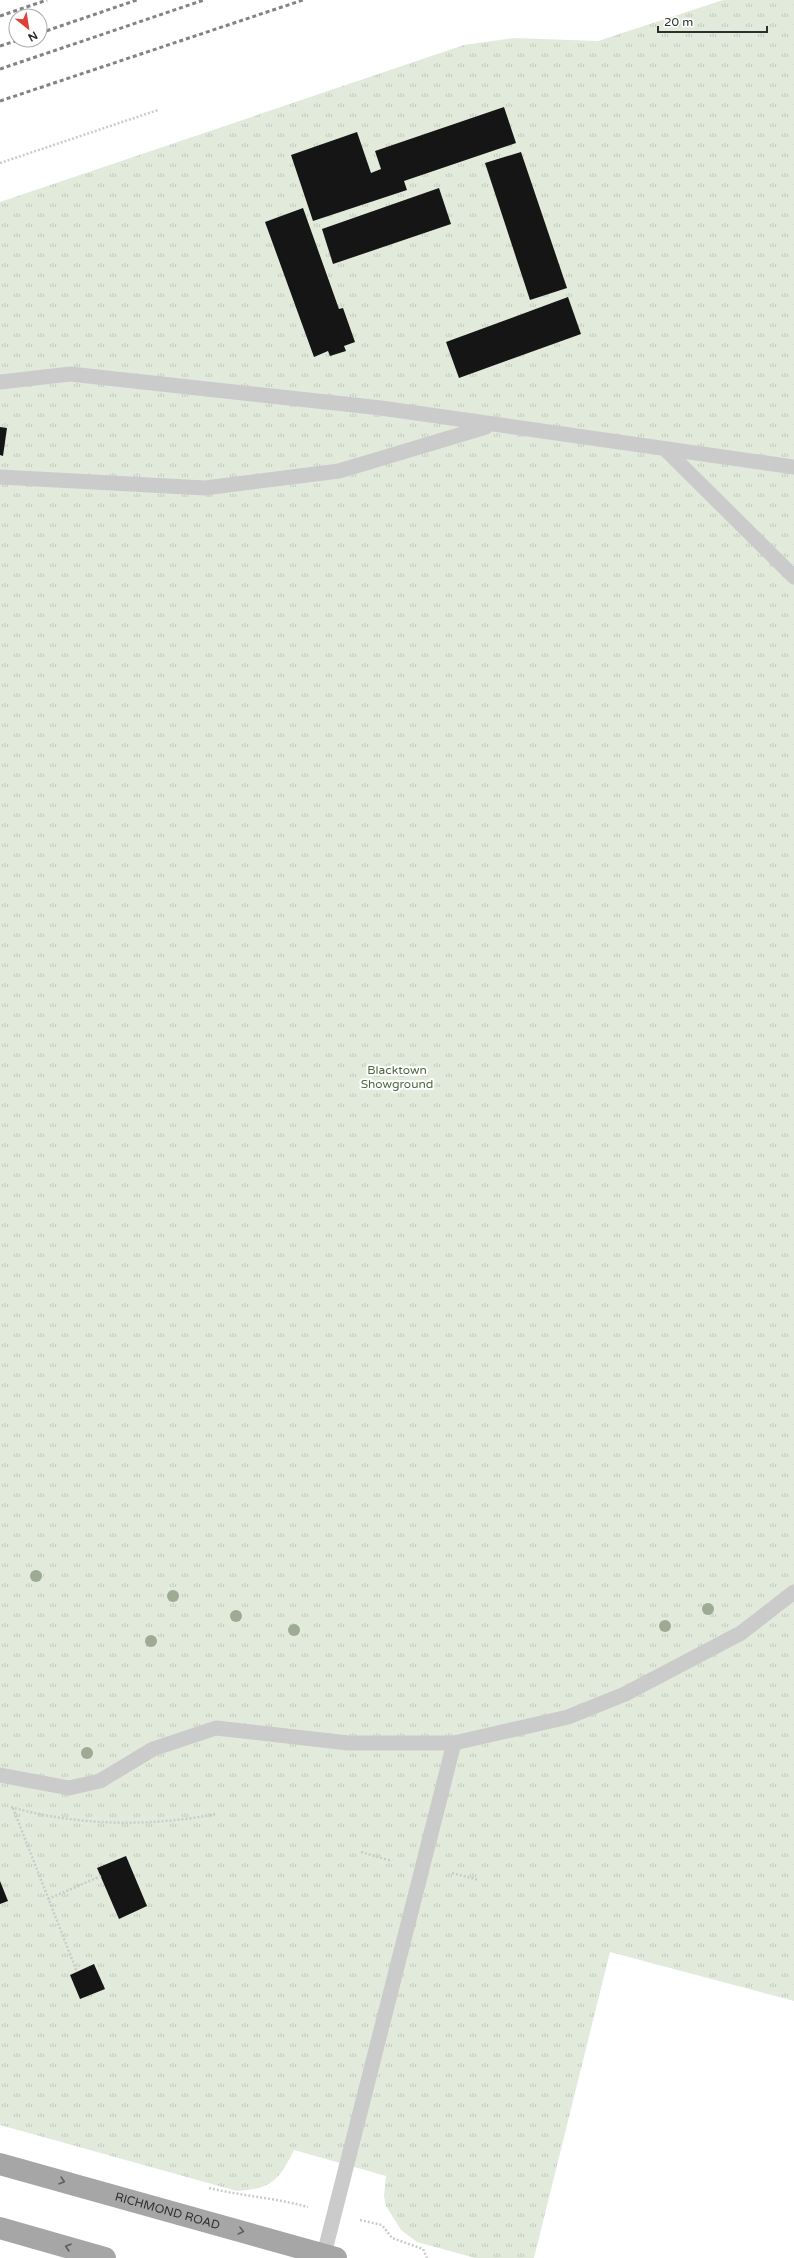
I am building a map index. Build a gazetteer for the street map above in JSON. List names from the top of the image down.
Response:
{
  "streets": {
    "main road": ["RICHMOND ROAD"]
  },
  "parks": ["Blacktown Showground"],
  "scale_bar": "20 m",
  "north": "bottom right"
}
